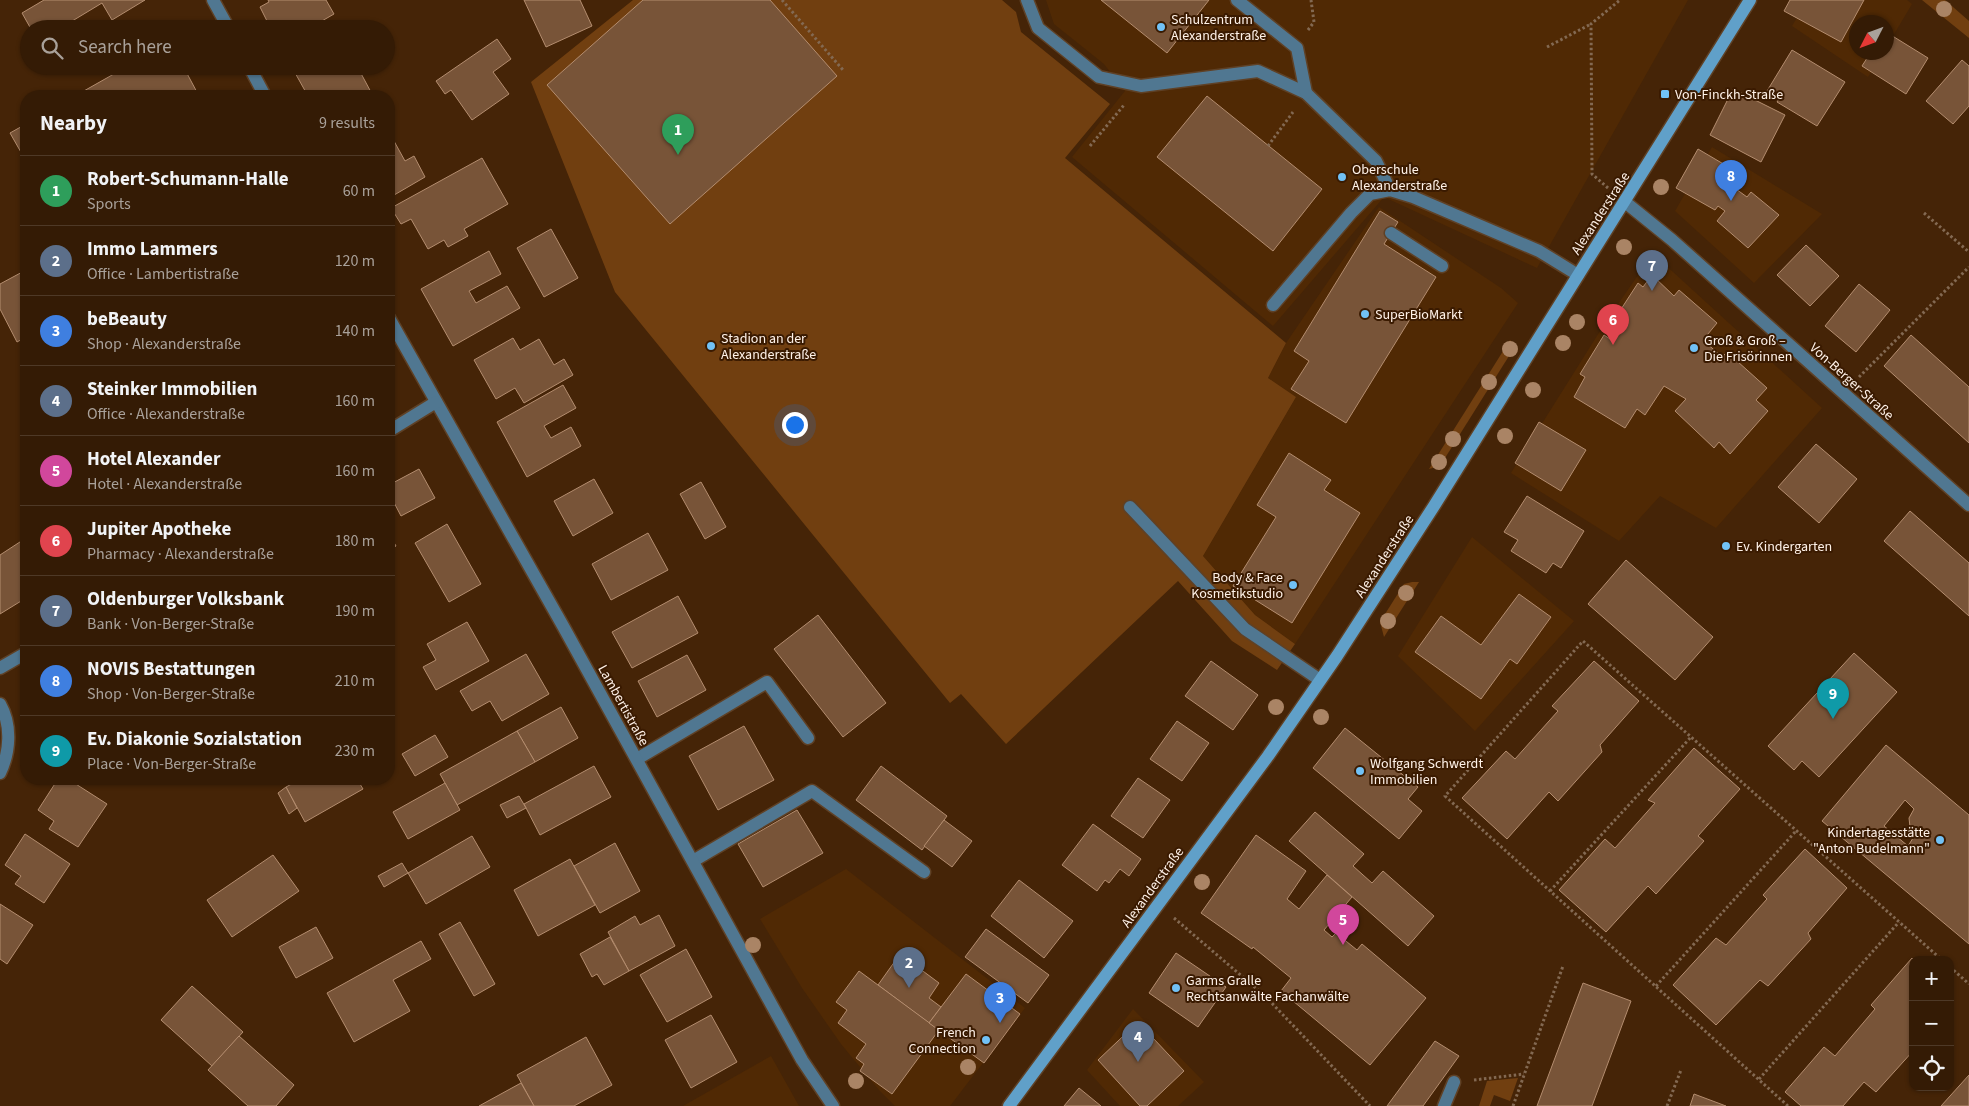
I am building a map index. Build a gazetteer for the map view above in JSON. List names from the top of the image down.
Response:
{
  "streets": {
    "street": ["Alexanderstraße", "Von-Berger-Straße", "Lambertistraße"]
  },
  "crossings": [
    ["Alexanderstraße", "Von-Berger-Straße"]
  ],
  "places": {
    "other": [
      "Schulzentrum Alexanderstraße",
      "Oberschule Alexanderstraße",
      "SuperBioMarkt",
      "Stadion an der Alexanderstraße",
      "Groß & Groß – Die Frisörinnen",
      "Ev. Kindergarten",
      "Body & Face Kosmetikstudio",
      "Wolfgang Schwerdt Immobilien",
      "Kindertagesstätte \"Anton Budelmann\"",
      "Garms Gralle Rechtsanwälte Fachanwälte",
      "French Connection"
    ],
    "transit": ["Von-Finckh-Straße"]
  },
  "north": "bottom left",
  "page": {
    "search": "Search here",
    "heading": ["Nearby", "9 results"],
    "pins": [
      "1",
      "8",
      "7",
      "6",
      "9",
      "5",
      "2",
      "3",
      "4"
    ],
    "list": [
      {
        "mark": "1",
        "name": "Robert-Schumann-Halle",
        "note": "Sports",
        "value": "60 m"
      },
      {
        "mark": "2",
        "name": "Immo Lammers",
        "note": "Office · Lambertistraße",
        "value": "120 m"
      },
      {
        "mark": "3",
        "name": "beBeauty",
        "note": "Shop · Alexanderstraße",
        "value": "140 m"
      },
      {
        "mark": "4",
        "name": "Steinker Immobilien",
        "note": "Office · Alexanderstraße",
        "value": "160 m"
      },
      {
        "mark": "5",
        "name": "Hotel Alexander",
        "note": "Hotel · Alexanderstraße",
        "value": "160 m"
      },
      {
        "mark": "6",
        "name": "Jupiter Apotheke",
        "note": "Pharmacy · Alexanderstraße",
        "value": "180 m"
      },
      {
        "mark": "7",
        "name": "Oldenburger Volksbank",
        "note": "Bank · Von-Berger-Straße",
        "value": "190 m"
      },
      {
        "mark": "8",
        "name": "NOVIS Bestattungen",
        "note": "Shop · Von-Berger-Straße",
        "value": "210 m"
      },
      {
        "mark": "9",
        "name": "Ev. Diakonie Sozialstation",
        "note": "Place · Von-Berger-Straße",
        "value": "230 m"
      }
    ],
    "map_buttons": ["+", "−"]
  }
}
